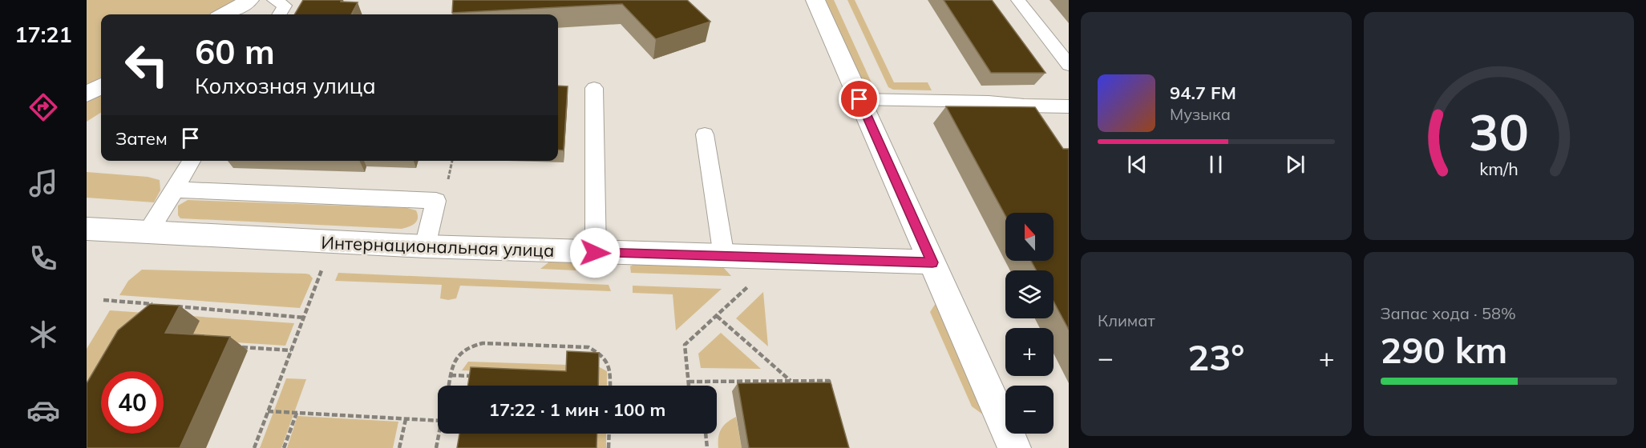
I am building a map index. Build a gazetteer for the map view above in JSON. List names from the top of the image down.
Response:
{
  "streets": {
    "street": ["Интернациональная улица"]
  },
  "north": "top",
  "page": {
    "tabs": "17:21",
    "turn": ["60 m", "Колхозная улица"],
    "song": ["94.7 FM", "Музыка"],
    "then": "Затем",
    "map_buttons": ["+", "−"],
    "tile": [
      "Климат",
      ["Запас хода · 58%", "290 km"]
    ],
    "heat": ["−", "23°", "+"],
    "limit": "40",
    "trip": "17:22 · 1 мин · 100 m",
    "gauge": ["30", "km/h"]
  }
}
